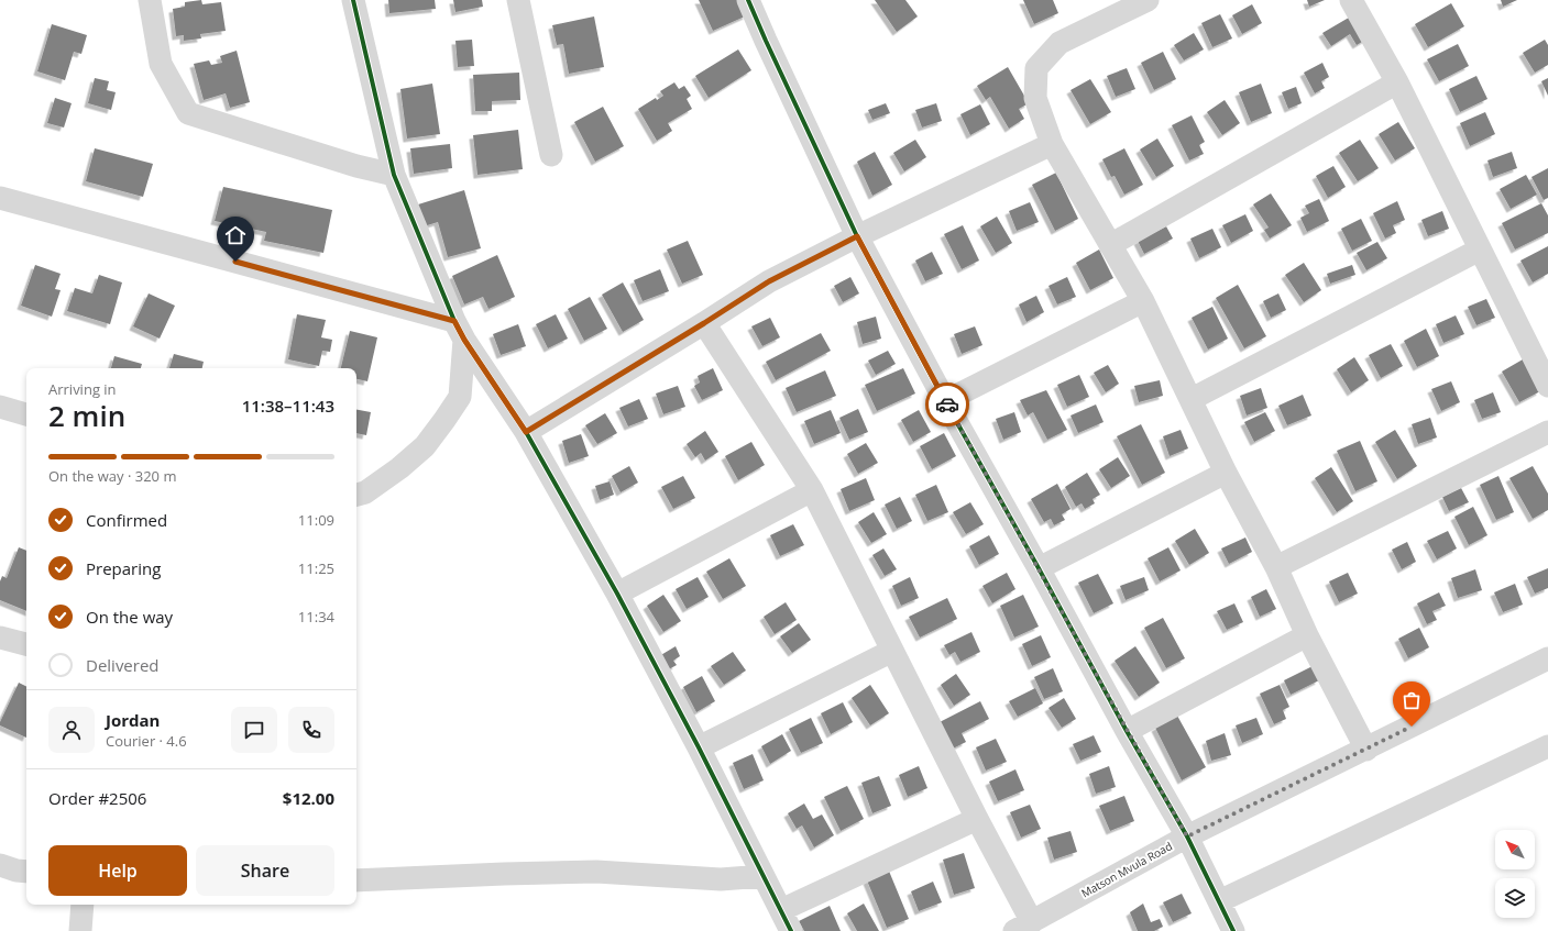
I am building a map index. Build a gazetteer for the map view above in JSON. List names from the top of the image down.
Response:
{
  "streets": {
    "street": ["Matson Mvula Road"]
  },
  "north": "top left",
  "page": {
    "heading": ["2 min", "Arriving in", "11:38–11:43"],
    "panel": [
      "Jordan",
      "Courier · 4.6",
      "Order #2506",
      "$12.00"
    ],
    "bar": "On the way · 320 m",
    "list": [
      ["Confirmed", "11:09"],
      ["Preparing", "11:25"],
      ["On the way", "11:34"],
      "Delivered"
    ],
    "buttons": ["Help", "Share"]
  }
}
